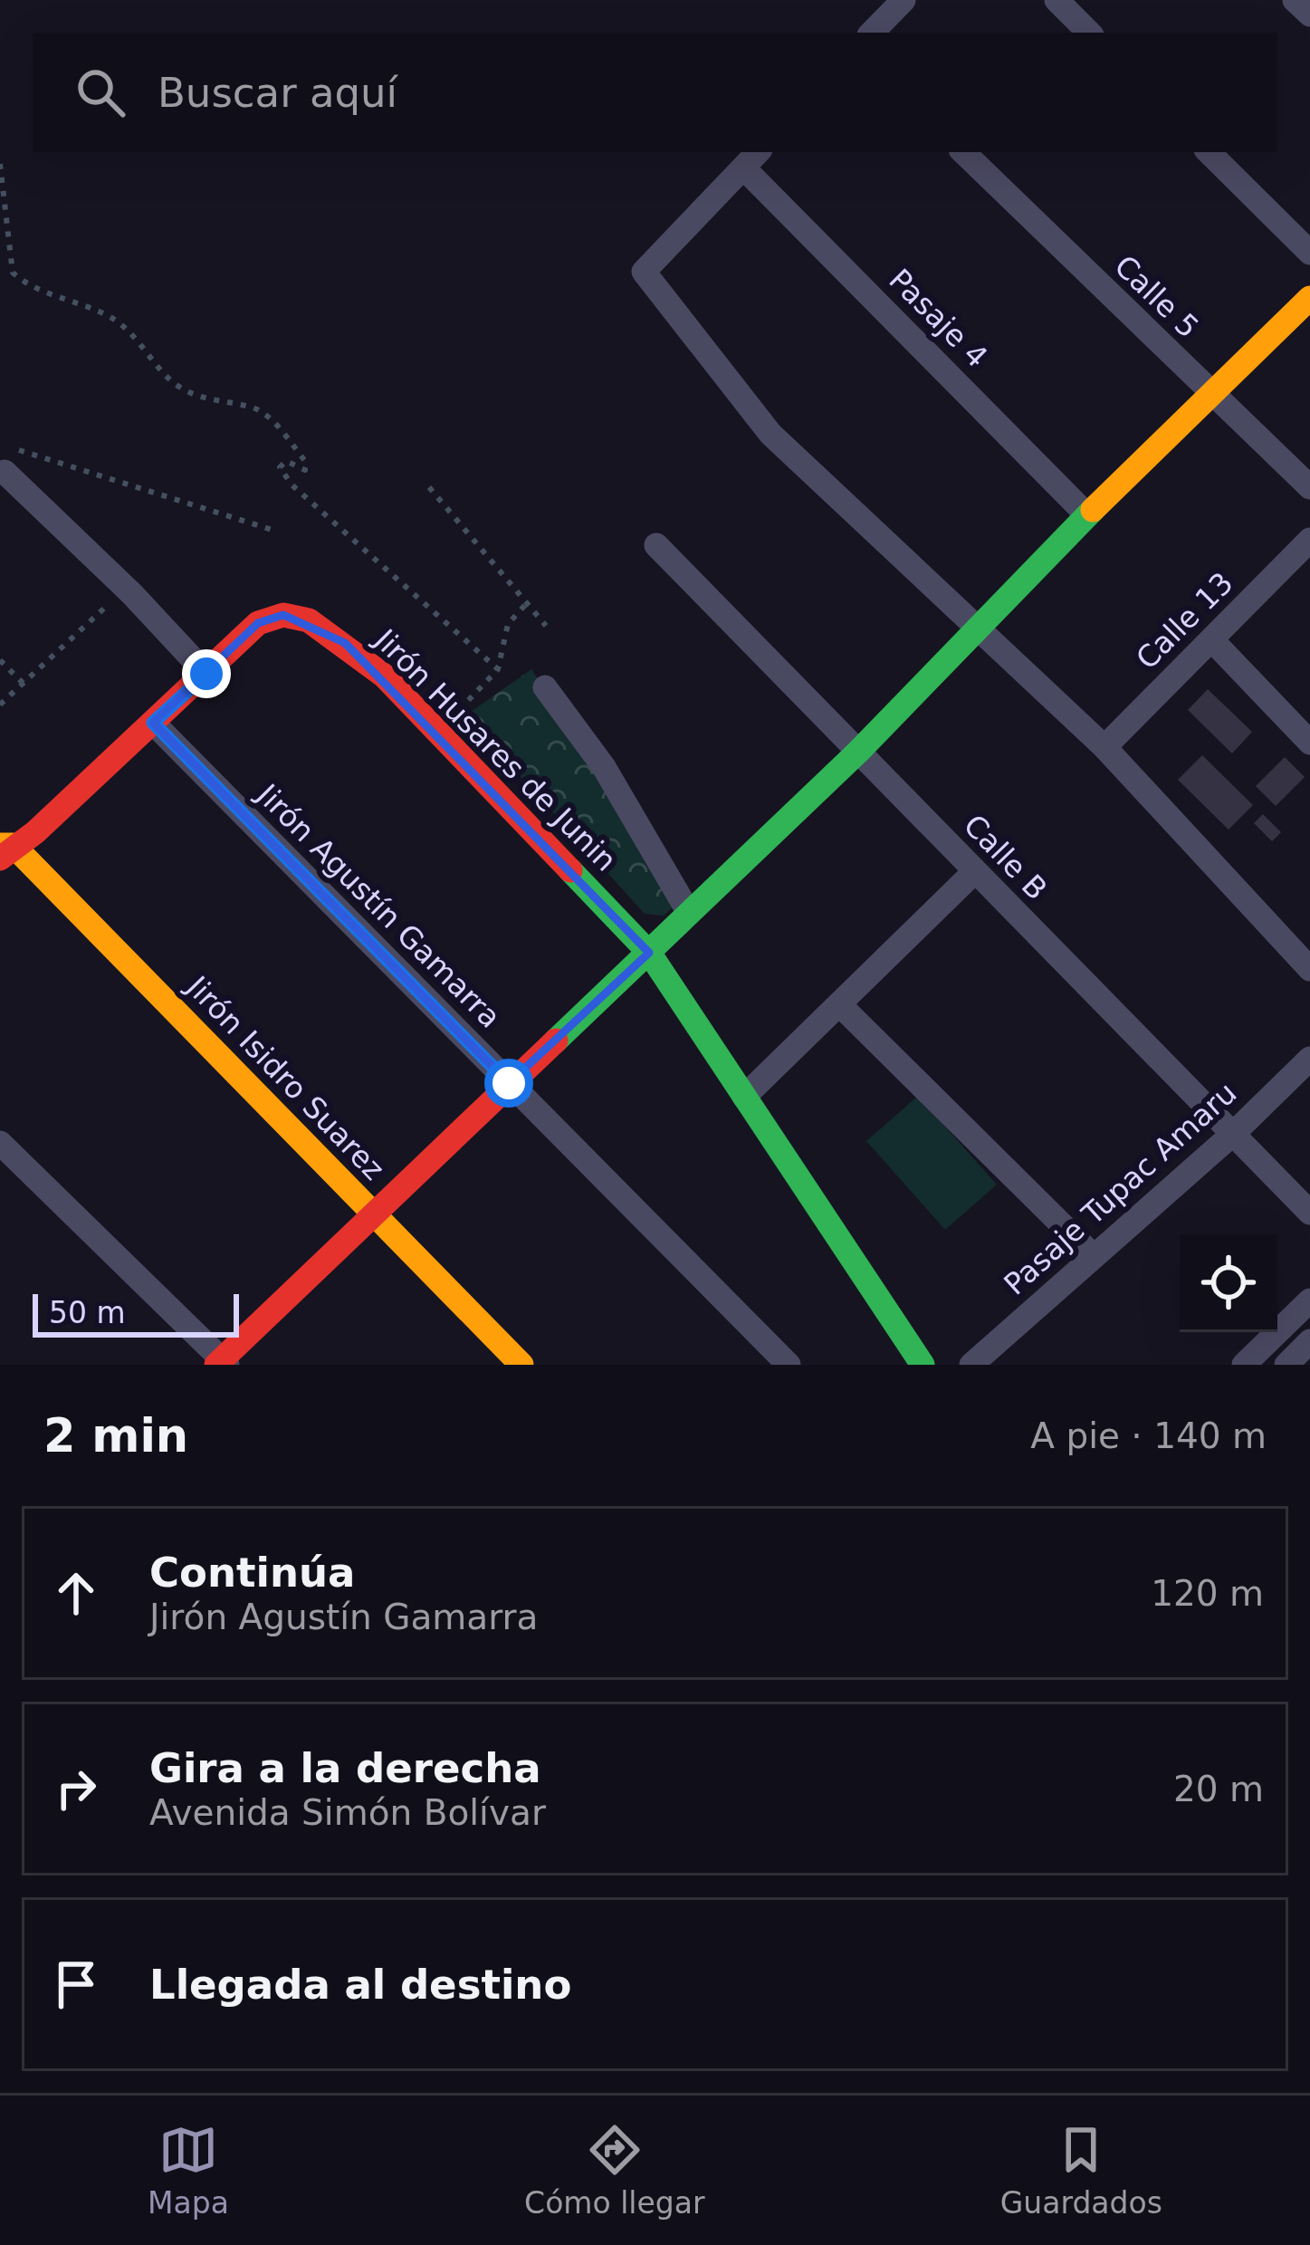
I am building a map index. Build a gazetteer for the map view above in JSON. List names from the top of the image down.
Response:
{
  "streets": {
    "street": [
      "Calle 5",
      "Pasaje 4",
      "Calle 13",
      "Jirón Husares de Junin",
      "Calle B",
      "Jirón Agustín Gamarra",
      "Jirón Isidro Suarez",
      "Pasaje Tupac Amaru"
    ]
  },
  "crossings": [
    ["Calle B", "Pasaje Tupac Amaru"]
  ],
  "scale_bar": "50 m",
  "page": {
    "search": "Buscar aquí",
    "scale": "50 m",
    "heading": ["2 min", "A pie · 140 m"],
    "list": [
      ["Continúa", "Jirón Agustín Gamarra", "120 m"],
      ["Gira a la derecha", "Avenida Simón Bolívar", "20 m"],
      "Llegada al destino"
    ],
    "nav": ["Mapa", "Cómo llegar", "Guardados"]
  }
}
